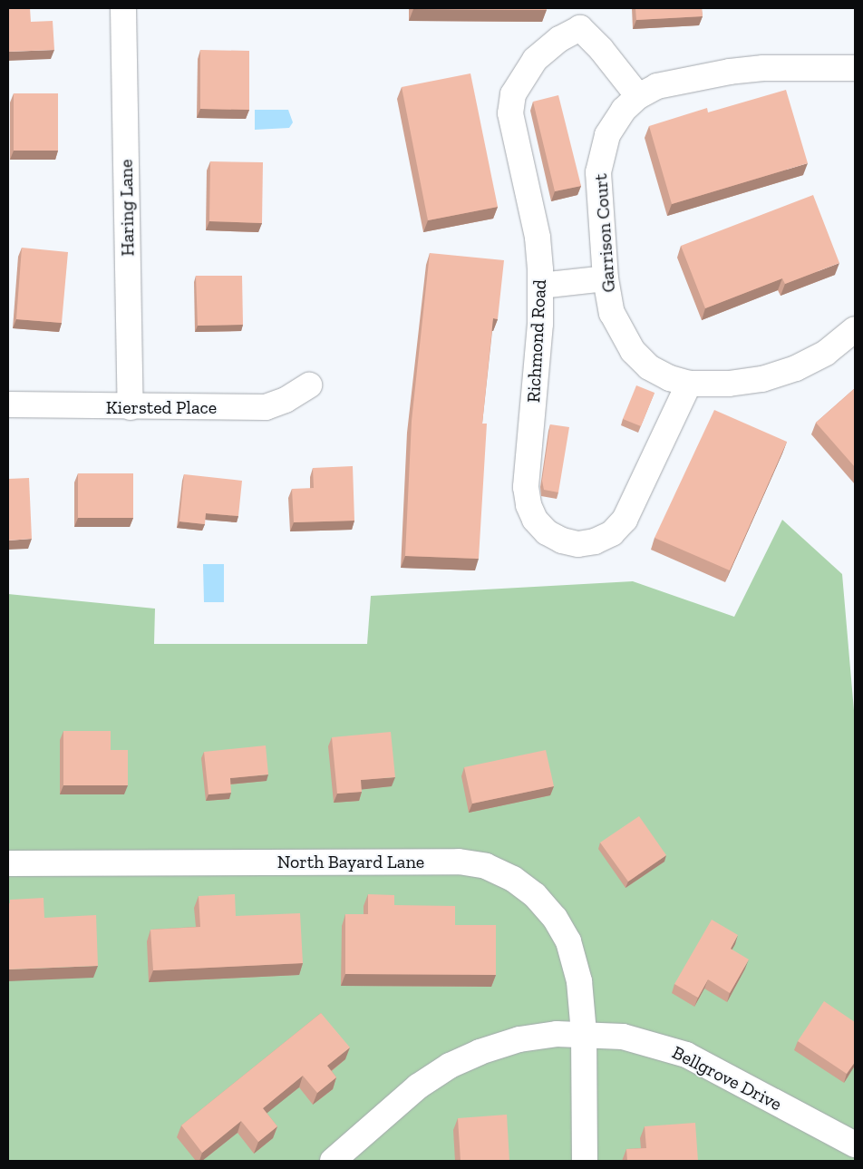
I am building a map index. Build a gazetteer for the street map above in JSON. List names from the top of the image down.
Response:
{
  "streets": {
    "street": [
      "Haring Lane",
      "Garrison Court",
      "Richmond Road",
      "Kiersted Place",
      "North Bayard Lane",
      "Bellgrove Drive"
    ]
  },
  "crossings": [
    ["Haring Lane", "Kiersted Place"],
    ["Garrison Court", "Richmond Road"],
    ["North Bayard Lane", "Bellgrove Drive"]
  ]
}
